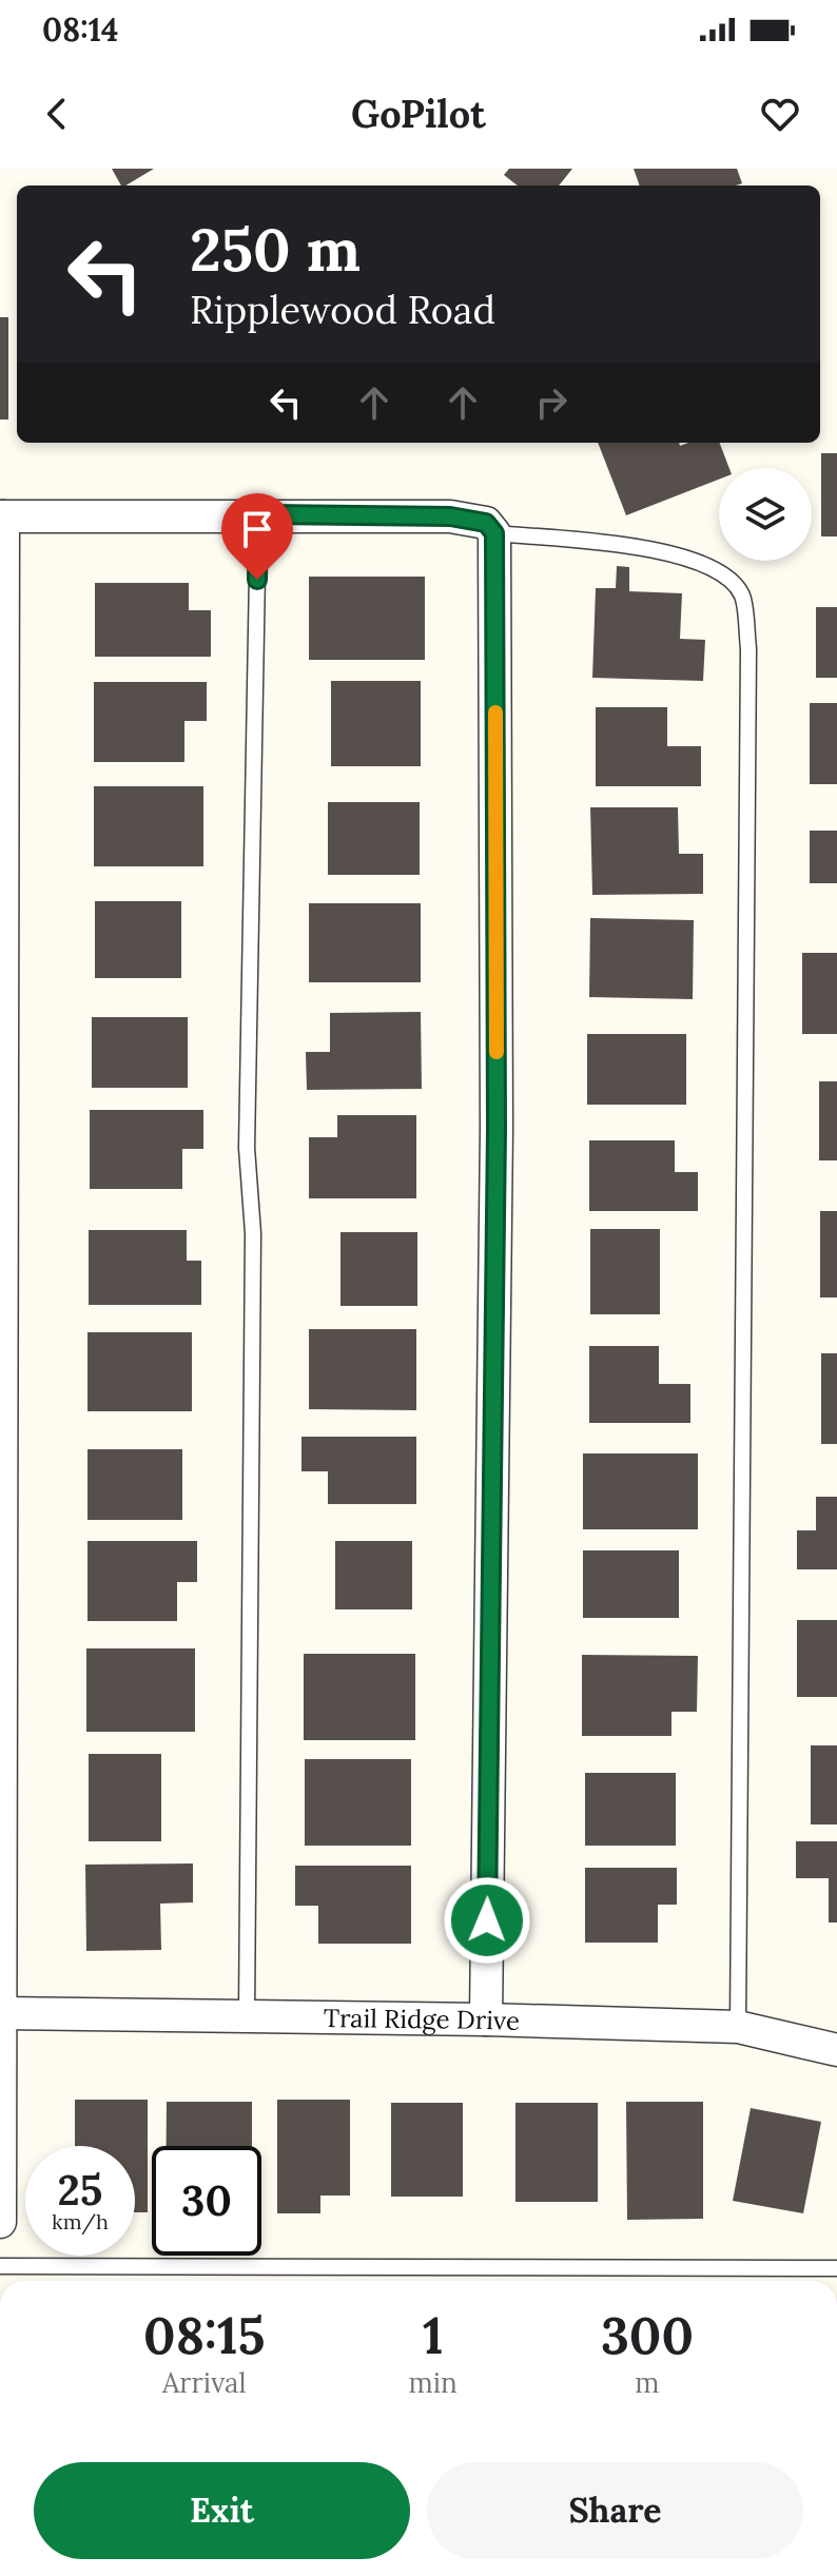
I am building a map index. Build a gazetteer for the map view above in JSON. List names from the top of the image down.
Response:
{
  "streets": {
    "street": ["Trail Ridge Drive"]
  },
  "page": {
    "status": "08:14",
    "header": "GoPilot",
    "turn": ["250 m", "Ripplewood Road"],
    "speed": "25 km/h",
    "limit": "30",
    "eta": [
      "08:15",
      "Arrival",
      "1",
      "min",
      "300",
      "m"
    ],
    "buttons": ["Exit", "Share"]
  }
}
